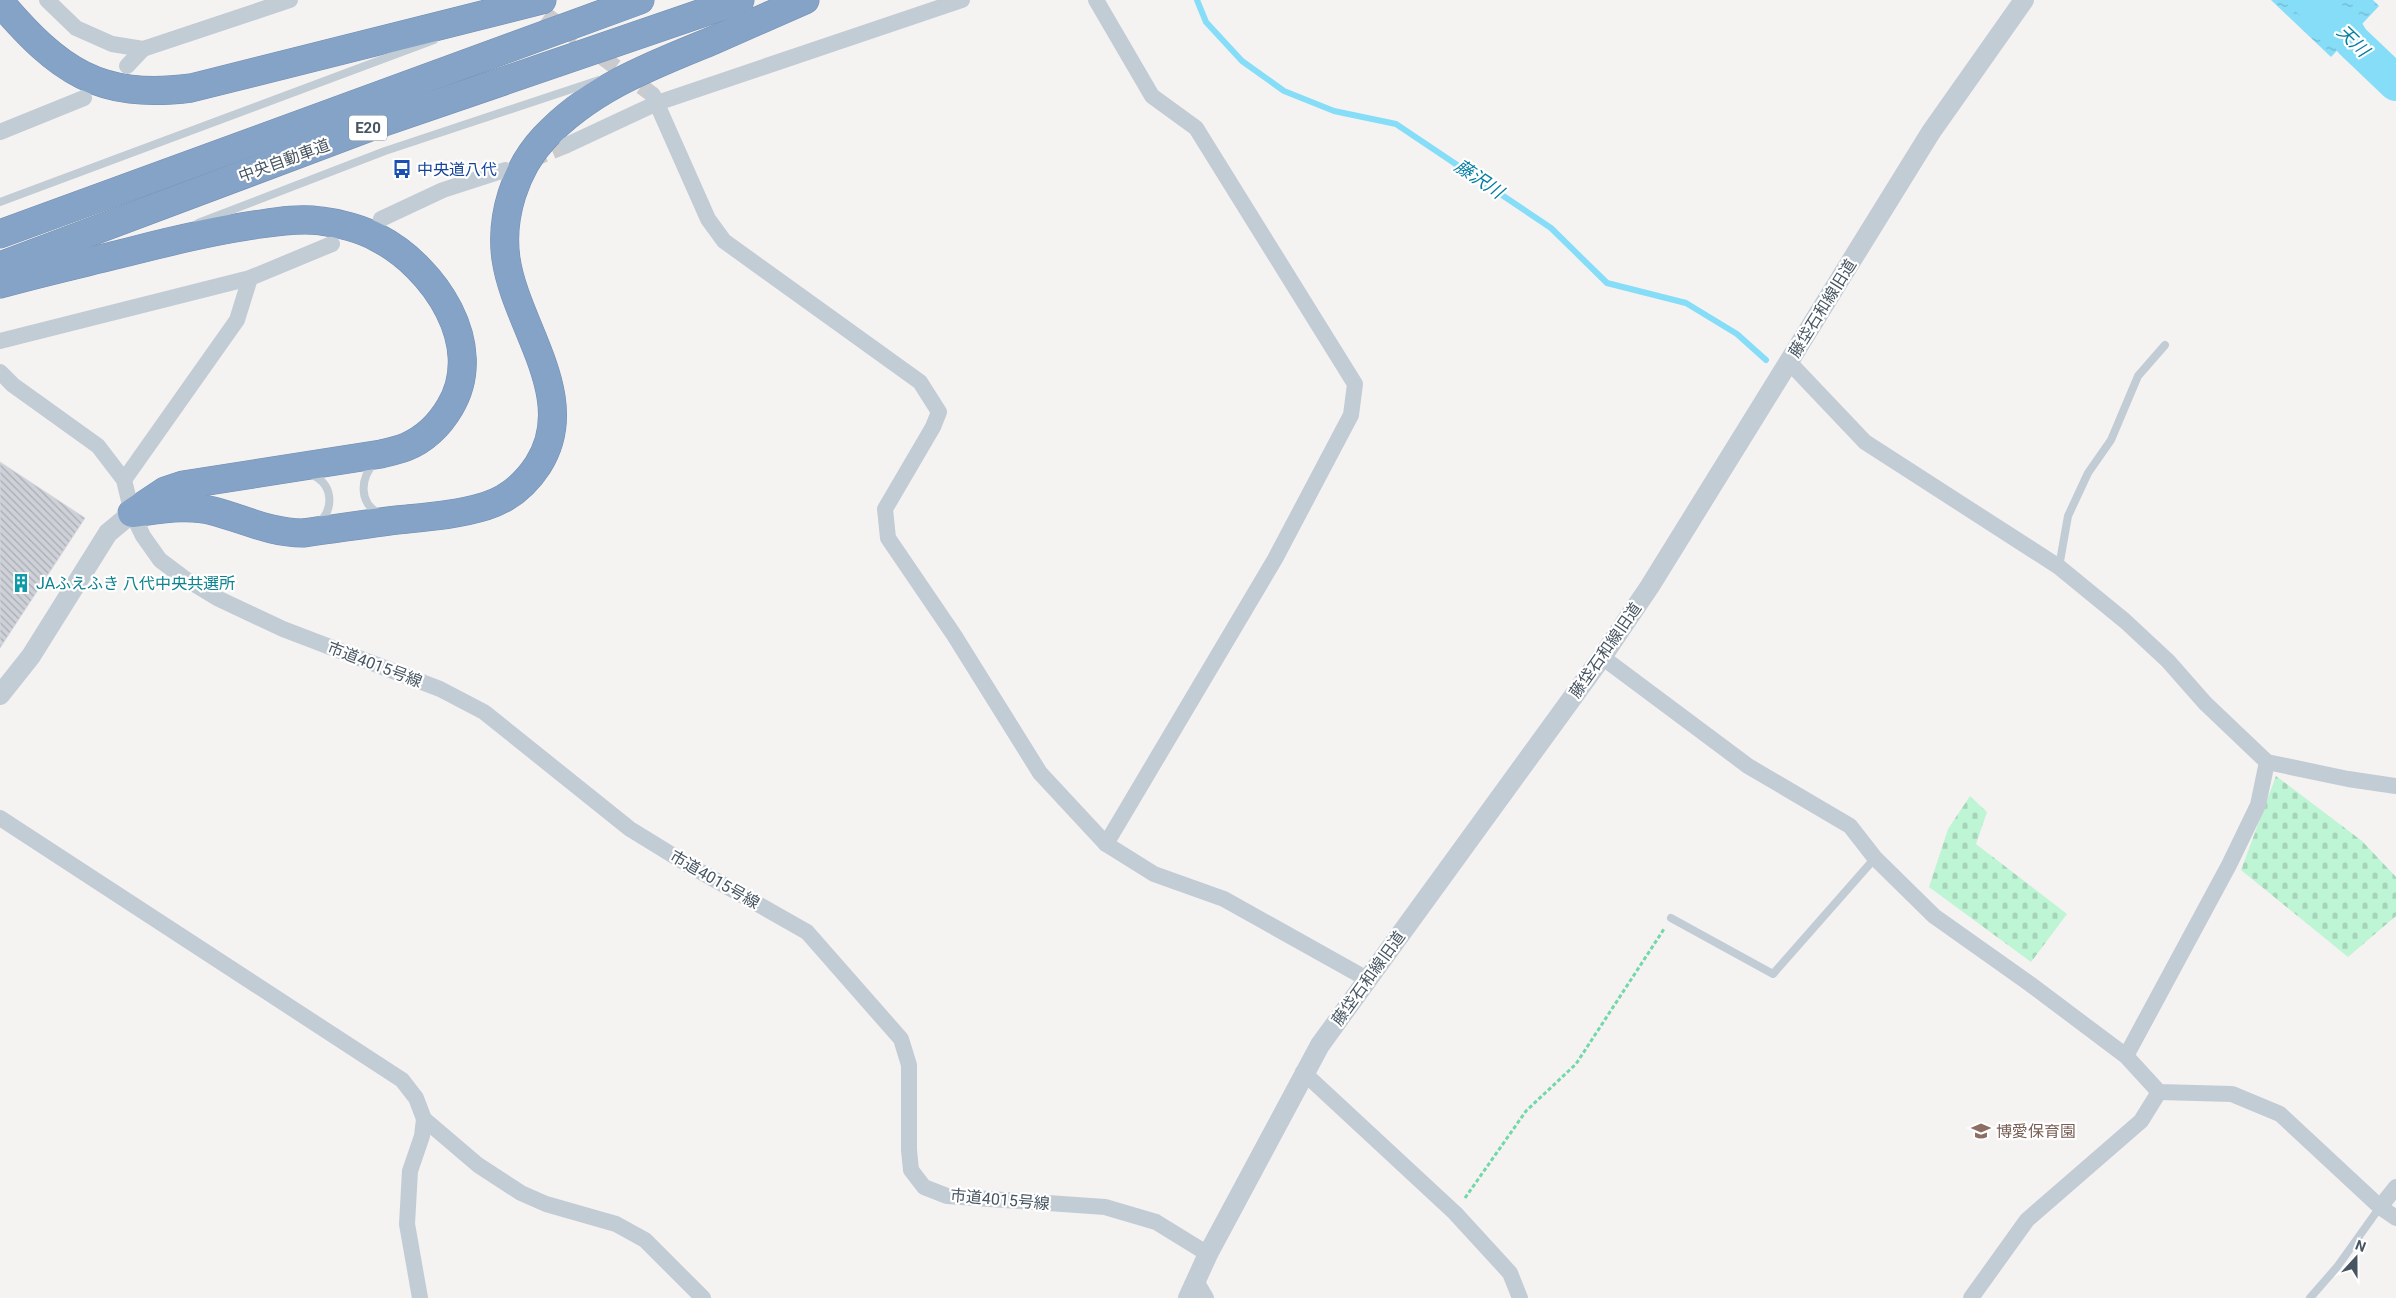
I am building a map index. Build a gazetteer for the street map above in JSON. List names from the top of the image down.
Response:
{
  "streets": {
    "highway": ["E20", "中央自動車道"],
    "street": ["藤垈石和線旧道", "市道4015号線"]
  },
  "crossings": [
    ["藤垈石和線旧道", "市道4015号線"]
  ],
  "water": ["天川", "藤沢川"],
  "places": {
    "bus stop": ["中央道八代"],
    "building": ["JAふえふき 八代中央共選所"],
    "school or university": ["博愛保育園"]
  },
  "north": "top"
}
